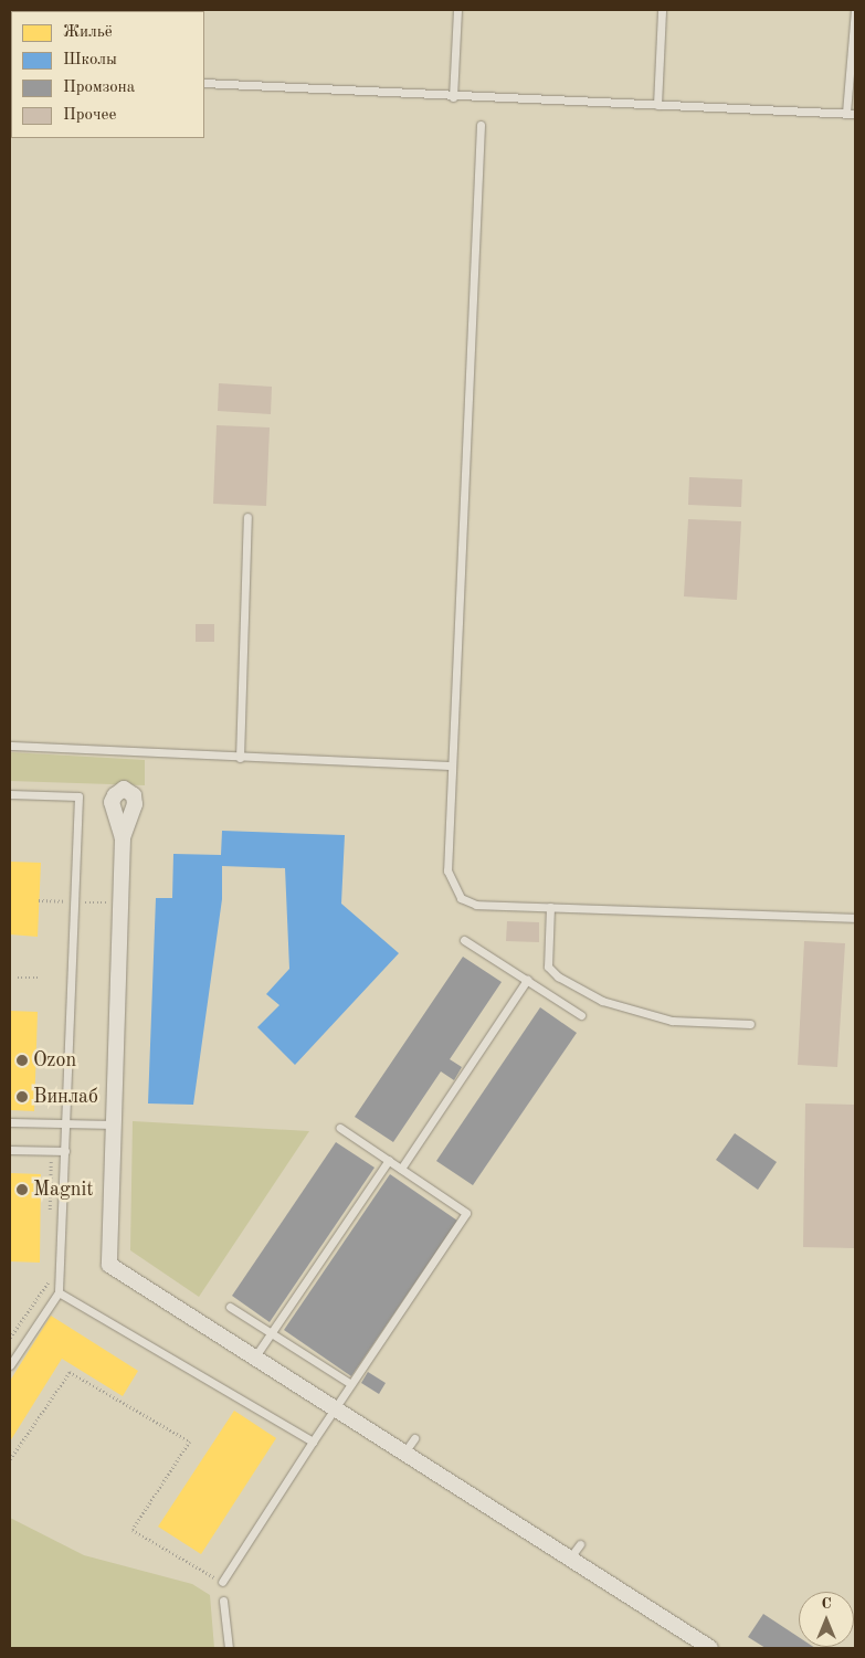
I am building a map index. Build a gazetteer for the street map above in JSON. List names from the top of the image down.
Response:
{
  "places": ["Ozon", "Винлаб", "Magnit"],
  "legend": [
    "Жильё",
    "Школы",
    "Промзона",
    "Прочее"
  ],
  "north": "top"
}
